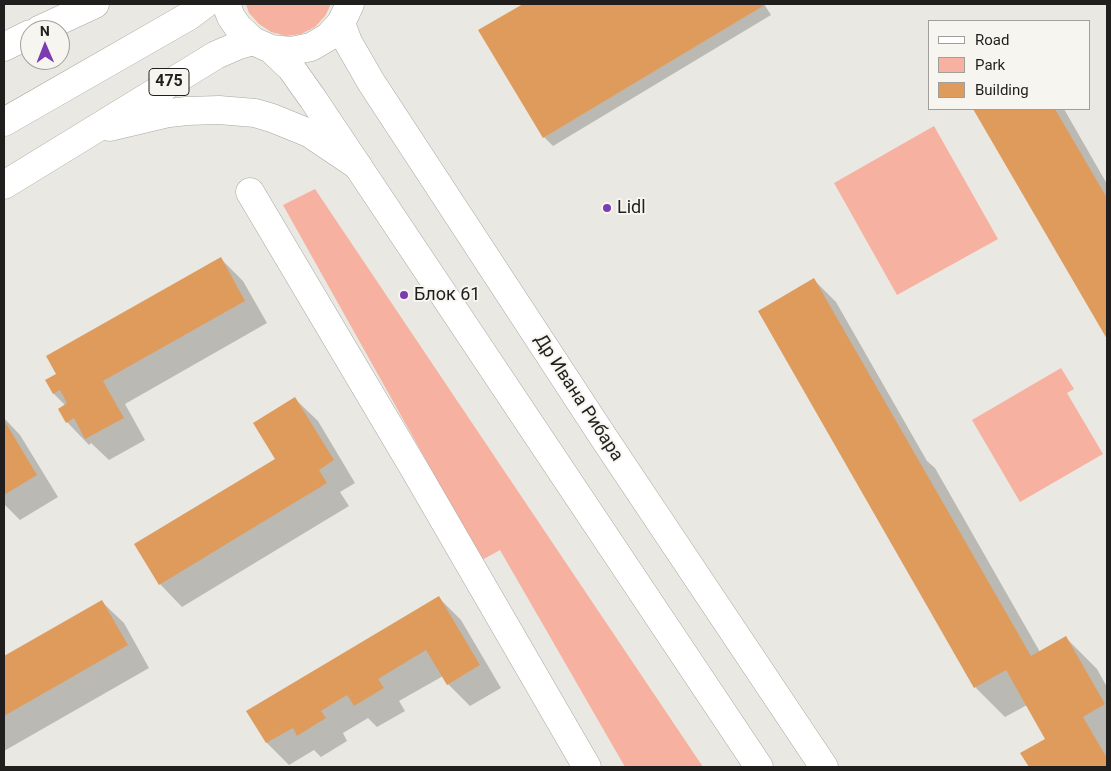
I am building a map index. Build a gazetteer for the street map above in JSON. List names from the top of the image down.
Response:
{
  "streets": {
    "main road": ["475", "Др Ивана Рибара"]
  },
  "places": ["Lidl", "Блок 61"],
  "legend": ["Road", "Park", "Building"],
  "north": "top"
}
